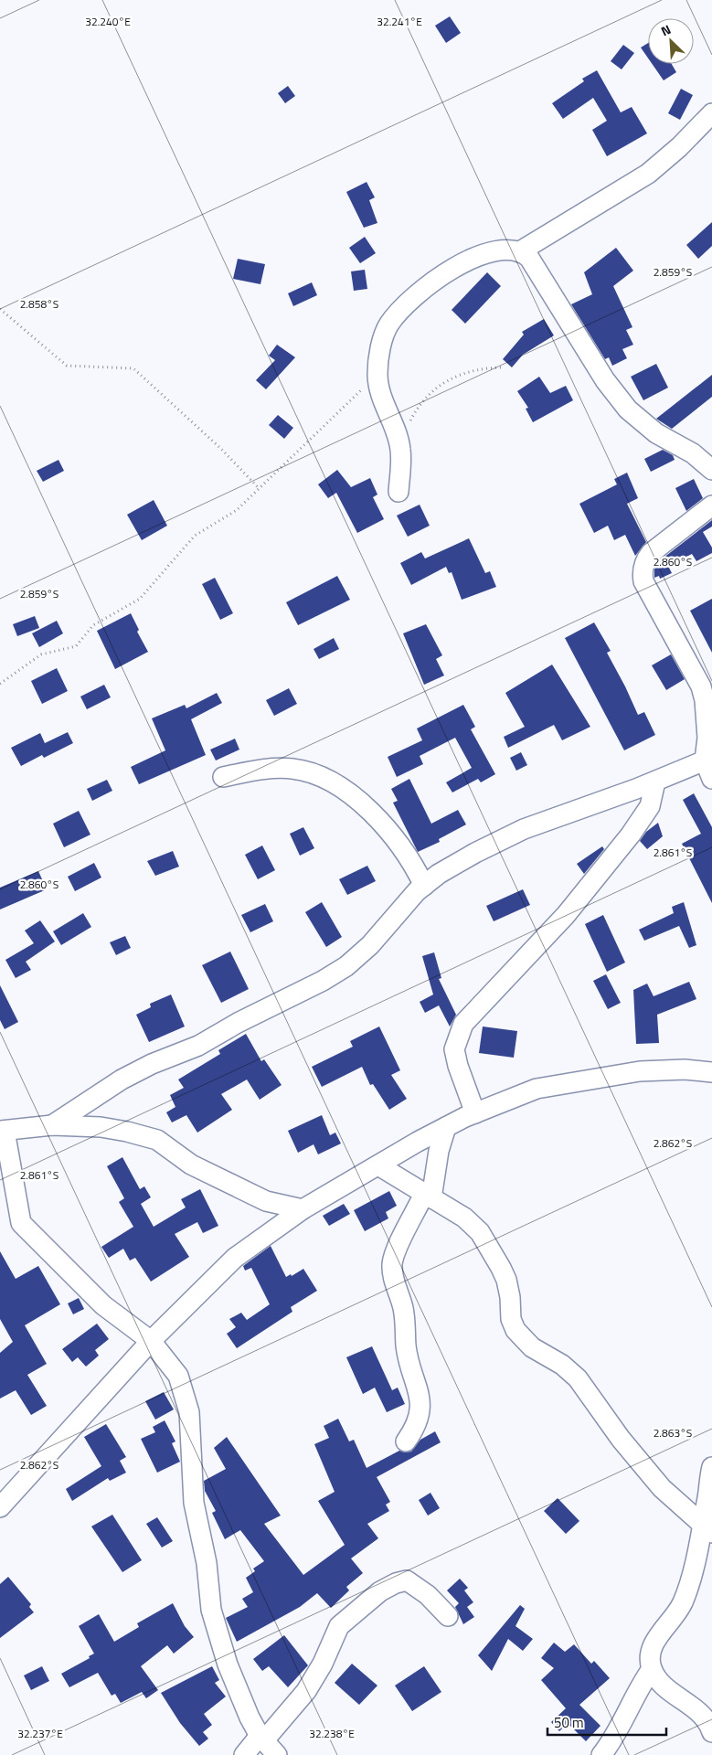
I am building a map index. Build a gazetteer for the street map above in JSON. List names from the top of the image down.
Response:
{
  "scale_bar": "50 m",
  "north": "top left",
  "coordinates": [
    "32.240°E",
    "32.241°E",
    "2.859°S",
    "2.858°S",
    "2.860°S",
    "2.861°S",
    "2.862°S",
    "2.863°S",
    "32.237°E",
    "32.238°E"
  ]
}
